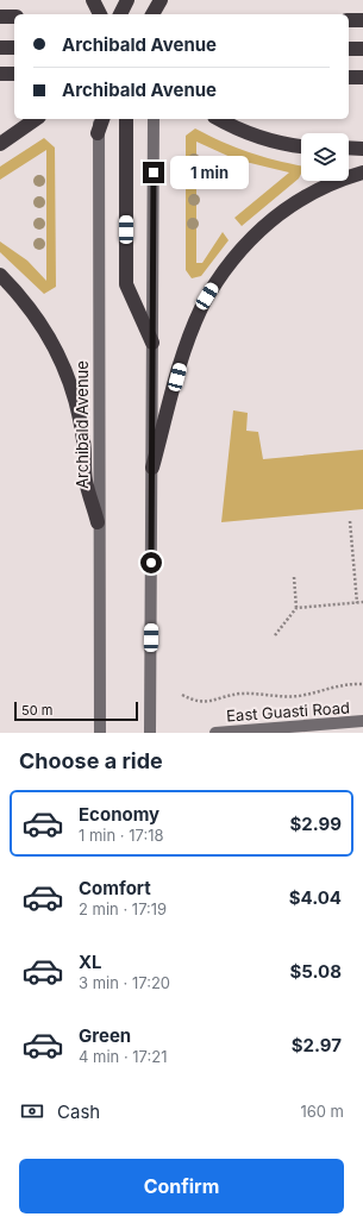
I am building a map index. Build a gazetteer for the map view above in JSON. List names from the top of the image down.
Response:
{
  "streets": {
    "main road": ["Archibald Avenue", "East Guasti Road"]
  },
  "scale_bar": "50 m",
  "page": {
    "banner": ["Archibald Avenue", "Archibald Avenue"],
    "bubble": "1 min",
    "scale": "50 m",
    "heading": "Choose a ride",
    "list": [
      {
        "name": "Economy",
        "note": "1 min · 17:18",
        "value": "$2.99"
      },
      {
        "name": "Comfort",
        "note": "2 min · 17:19",
        "value": "$4.04"
      },
      {
        "name": "XL",
        "note": "3 min · 17:20",
        "value": "$5.08"
      },
      {
        "name": "Green",
        "note": "4 min · 17:21",
        "value": "$2.97"
      }
    ],
    "pay": ["Cash", "160 m"],
    "buttons": "Confirm"
  }
}
